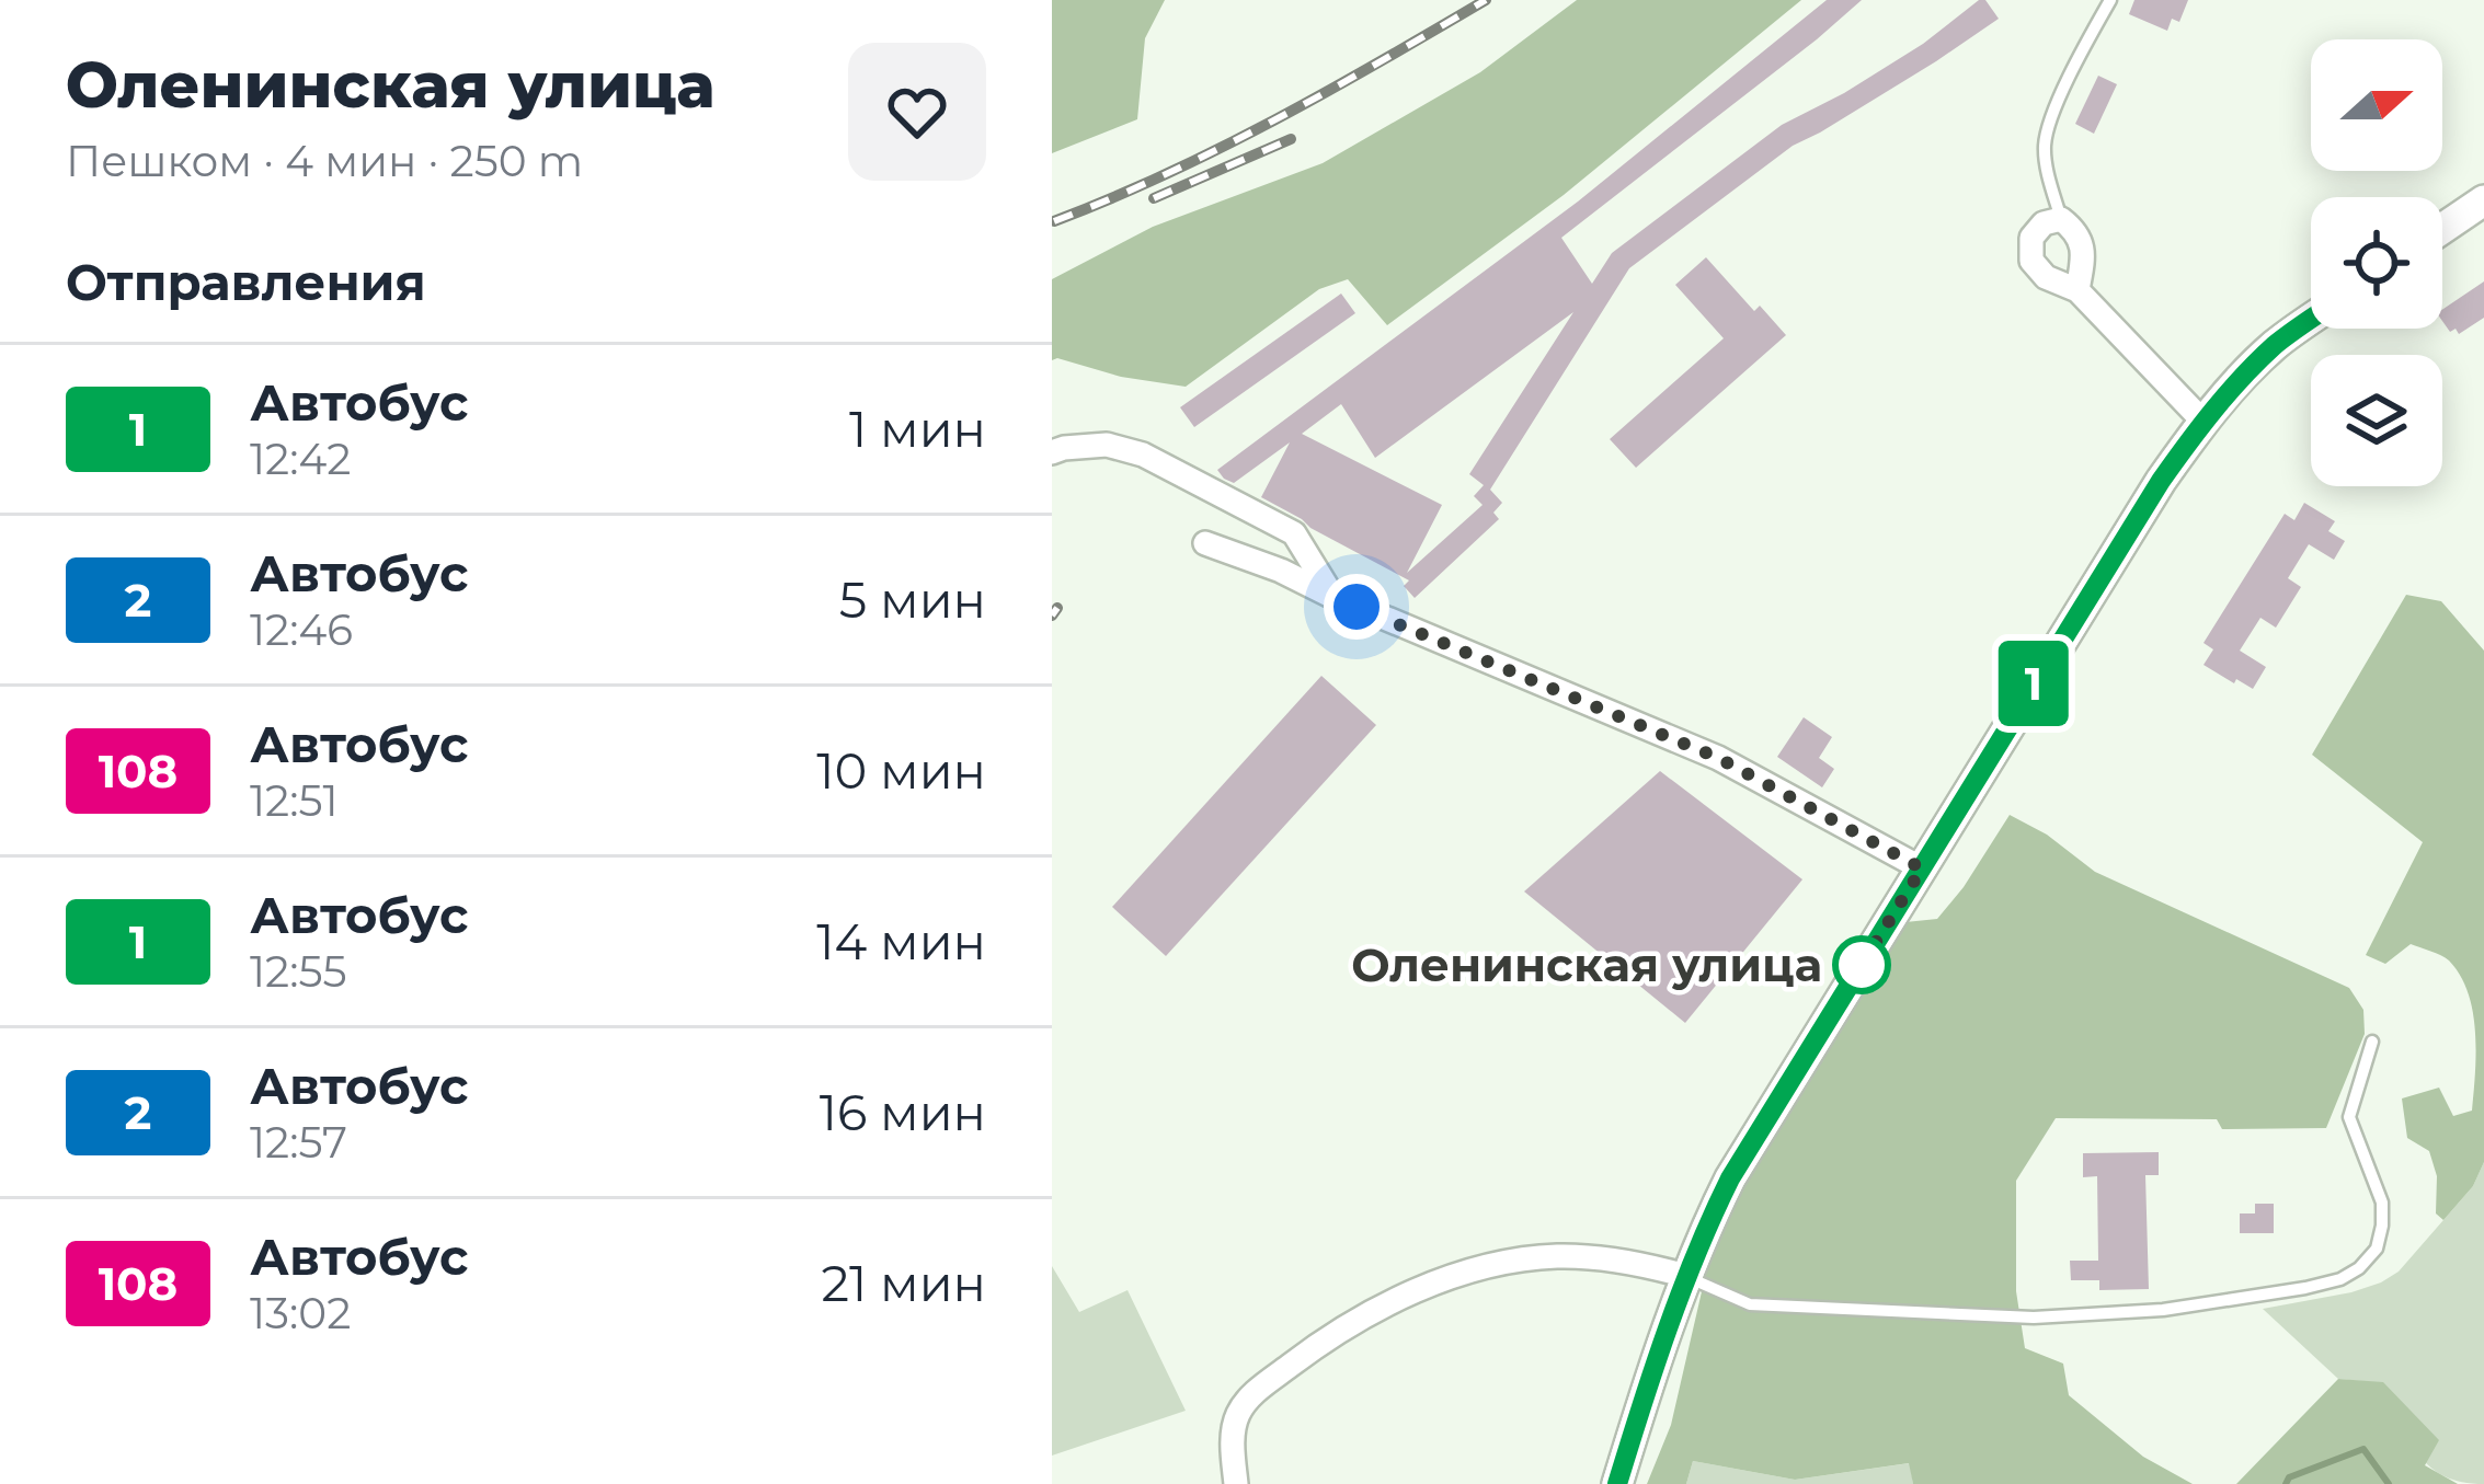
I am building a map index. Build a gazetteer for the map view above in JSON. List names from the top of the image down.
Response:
{
  "places": ["Оленинская улица"],
  "lines": ["bus line 1"],
  "north": "right",
  "page": {
    "heading": [
      ["Оленинская улица", "Пешком · 4 мин · 250 m"],
      "Отправления"
    ],
    "on_map": "1",
    "list": [
      {
        "mark": "1",
        "name": "Автобус",
        "note": "12:42",
        "value": "1 мин"
      },
      {
        "mark": "2",
        "name": "Автобус",
        "note": "12:46",
        "value": "5 мин"
      },
      {
        "mark": "108",
        "name": "Автобус",
        "note": "12:51",
        "value": "10 мин"
      },
      {
        "mark": "1",
        "name": "Автобус",
        "note": "12:55",
        "value": "14 мин"
      },
      {
        "mark": "2",
        "name": "Автобус",
        "note": "12:57",
        "value": "16 мин"
      },
      {
        "mark": "108",
        "name": "Автобус",
        "note": "13:02",
        "value": "21 мин"
      }
    ]
  }
}
